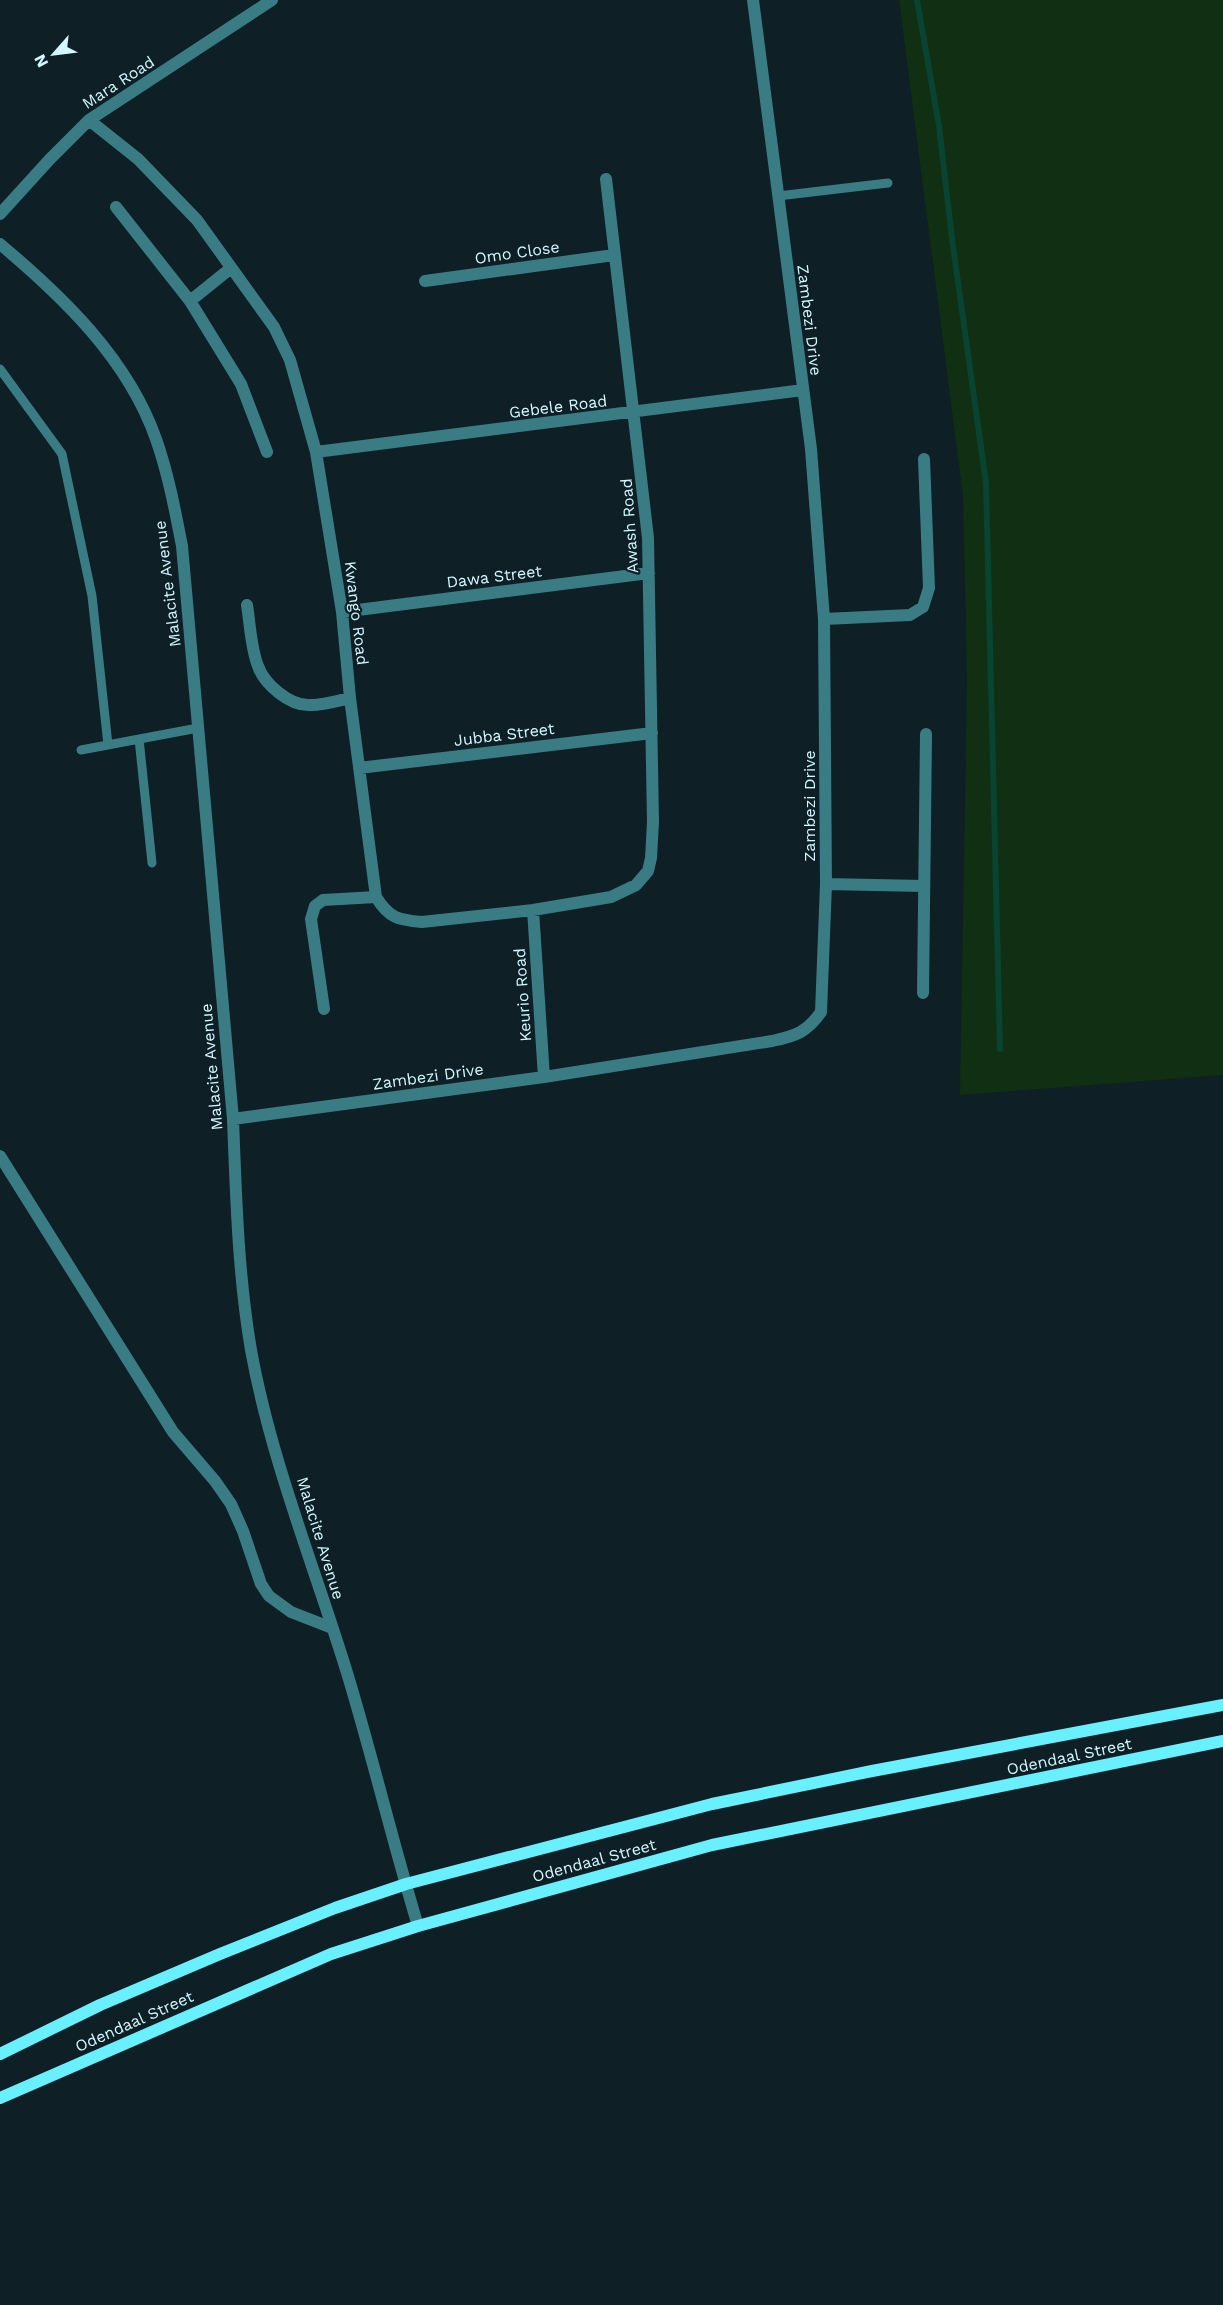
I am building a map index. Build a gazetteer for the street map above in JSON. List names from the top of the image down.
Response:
{
  "streets": {
    "street": [
      "Mara Road",
      "Omo Close",
      "Zambezi Drive",
      "Gebele Road",
      "Awash Road",
      "Dawa Street",
      "Malacite Avenue",
      "Kwango Road",
      "Jubba Street",
      "Keurio Road",
      "Odendaal Street"
    ]
  },
  "crossings": [
    ["Mara Road", "Kwango Road"],
    ["Omo Close", "Awash Road"],
    ["Zambezi Drive", "Gebele Road"],
    ["Zambezi Drive", "Malacite Avenue"],
    ["Zambezi Drive", "Keurio Road"],
    ["Gebele Road", "Awash Road"],
    ["Gebele Road", "Kwango Road"],
    ["Awash Road", "Dawa Street"],
    ["Awash Road", "Jubba Street"],
    ["Awash Road", "Keurio Road"],
    ["Dawa Street", "Kwango Road"],
    ["Malacite Avenue", "Odendaal Street"],
    ["Kwango Road", "Jubba Street"]
  ],
  "north": "bottom left"
}
